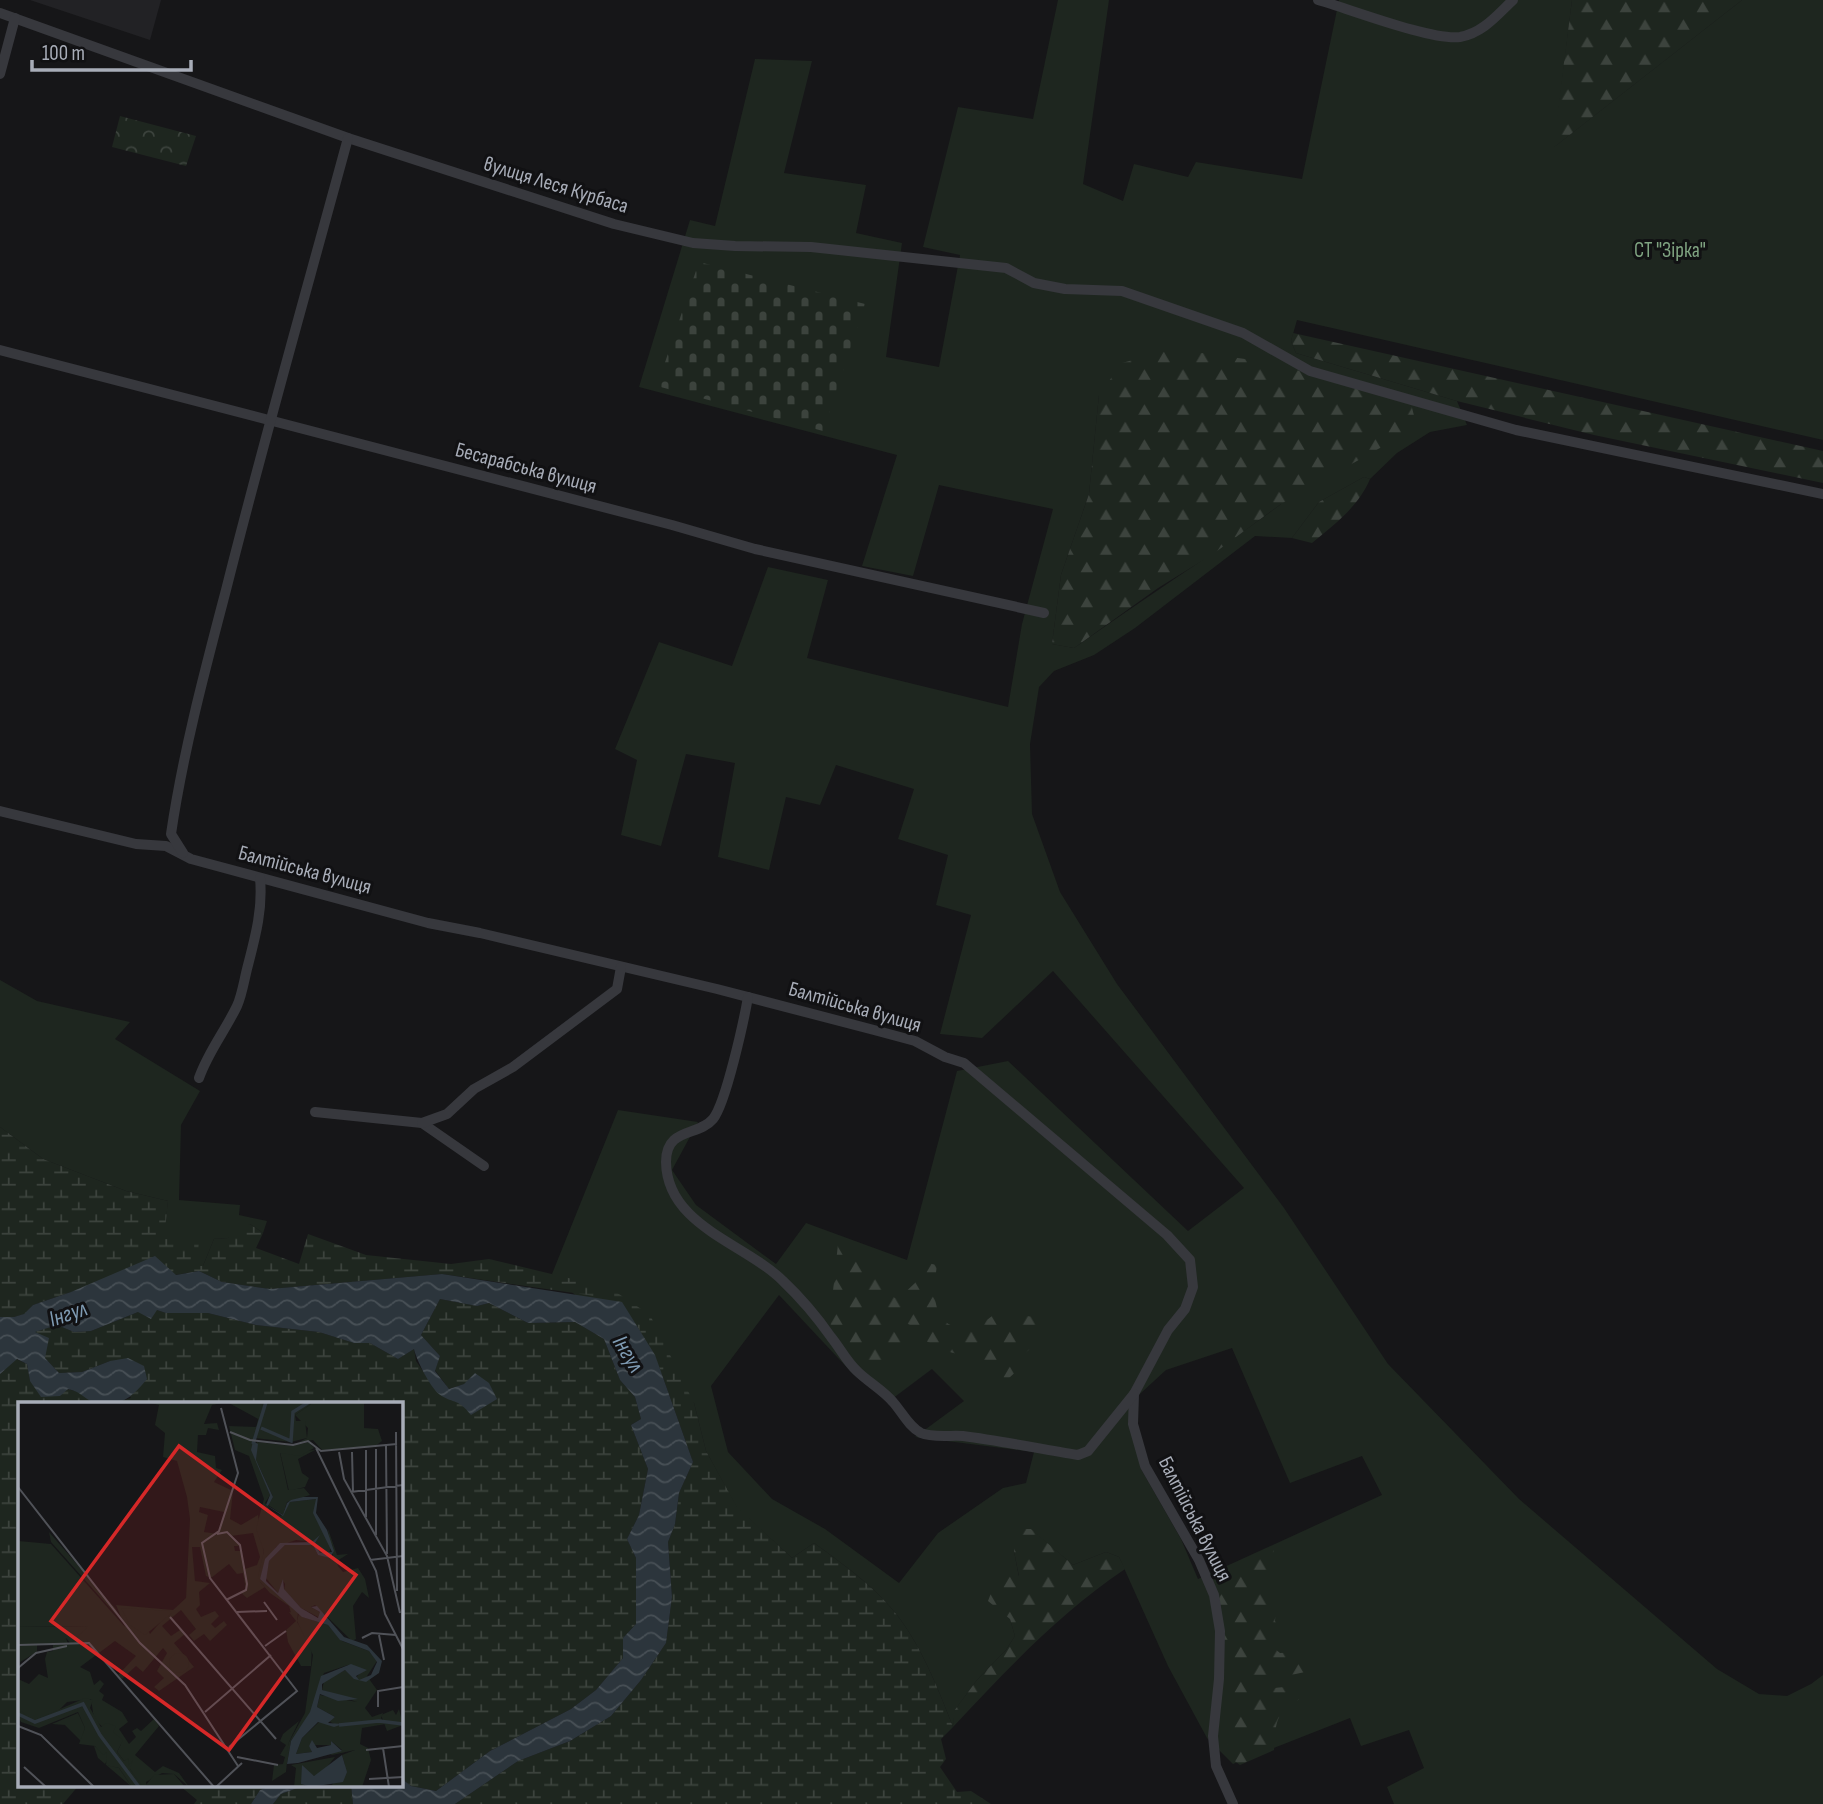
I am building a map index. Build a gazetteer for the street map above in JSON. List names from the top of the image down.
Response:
{
  "streets": {
    "street": ["вулиця Леся Курбаса", "Бесарабська вулиця", "Балтійська вулиця"]
  },
  "water": ["Інгул"],
  "parks": ["СТ \"Зірка\""],
  "scale_bar": "100 m"
}
